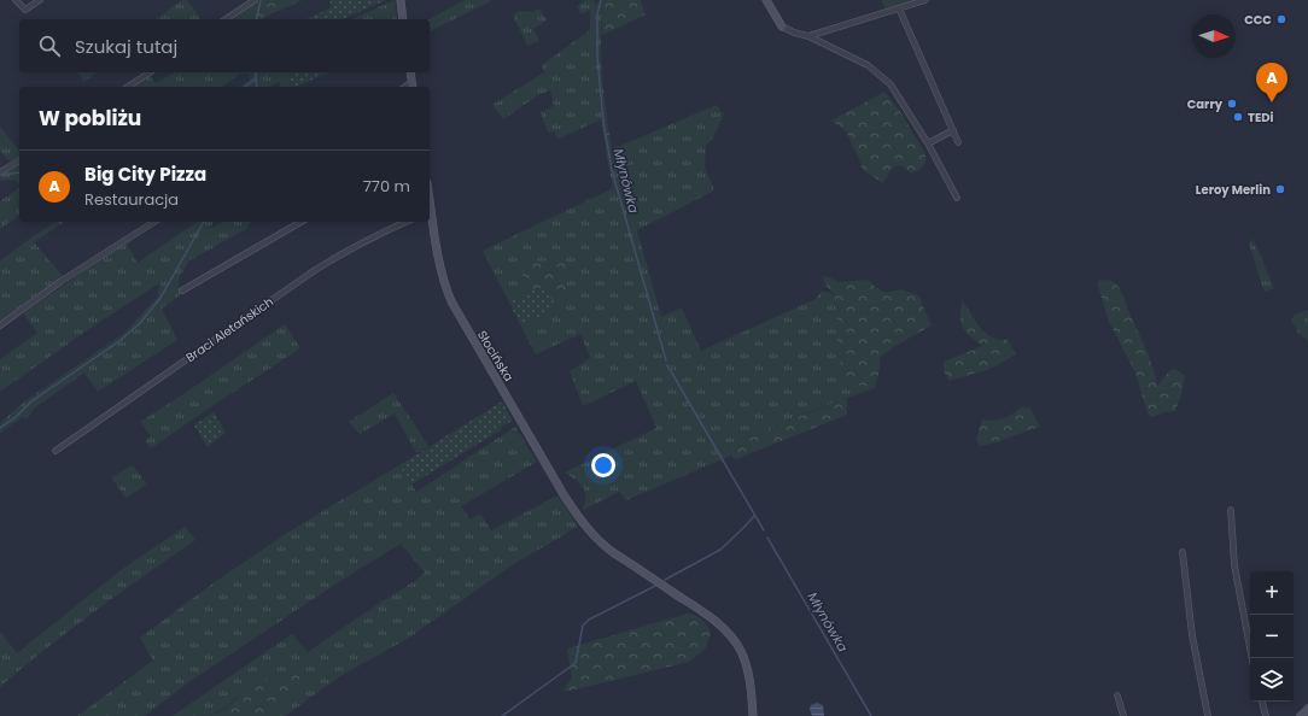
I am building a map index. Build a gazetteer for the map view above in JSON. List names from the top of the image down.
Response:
{
  "streets": {
    "street": ["Braci Aletańskich", "Słocińska"]
  },
  "water": ["Młynówka"],
  "places": [
    "CCC",
    "Carry",
    "TEDi",
    "Leroy Merlin"
  ],
  "north": "right",
  "page": {
    "search": "Szukaj tutaj",
    "pins": "A",
    "heading": "W pobliżu",
    "list": [
      {
        "mark": "A",
        "name": "Big City Pizza",
        "note": "Restauracja",
        "value": "770 m"
      }
    ],
    "map_buttons": ["+", "−"]
  }
}
